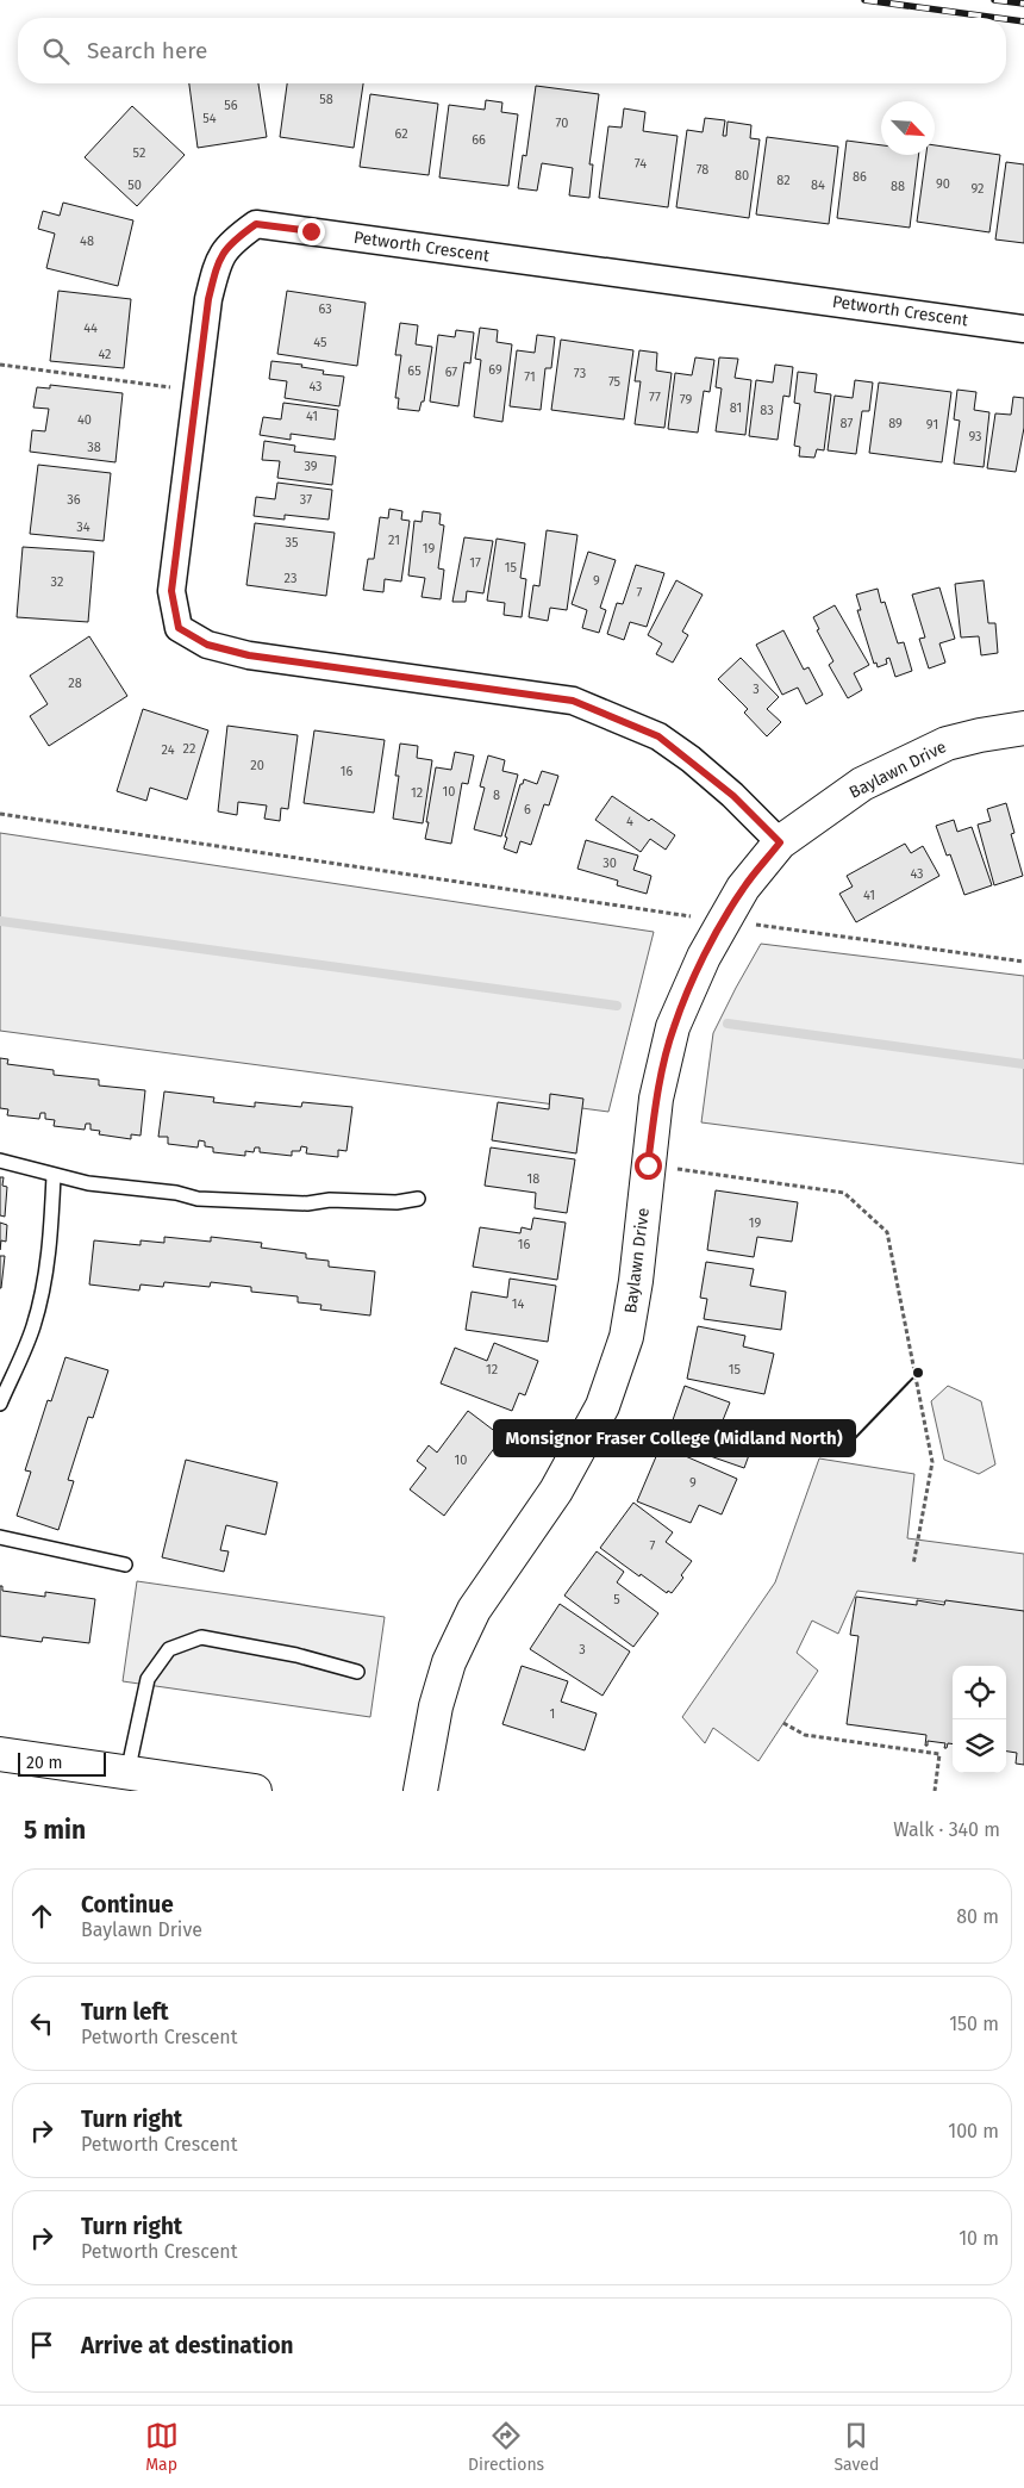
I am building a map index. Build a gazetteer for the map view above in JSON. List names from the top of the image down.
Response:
{
  "streets": {
    "street": ["Petworth Crescent", "Baylawn Drive"]
  },
  "crossings": [
    ["Petworth Crescent", "Baylawn Drive"]
  ],
  "places": ["Monsignor Fraser College (Midland North)"],
  "house_numbers": [
    "58",
    "56",
    "54",
    "70",
    "62",
    "66",
    "52",
    "74",
    "78",
    "80",
    "86",
    "82",
    "90",
    "50",
    "84",
    "88",
    "92",
    "48",
    "63",
    "44",
    "45",
    "42",
    "69",
    "65",
    "67",
    "73",
    "71",
    "75",
    "43",
    "77",
    "79",
    "81",
    "83",
    "41",
    "40",
    "87",
    "89",
    "91",
    "93",
    "38",
    "39",
    "36",
    "37",
    "34",
    "21",
    "35",
    "19",
    "17",
    "15",
    "23",
    "9",
    "32",
    "7",
    "28",
    "3",
    "22",
    "24",
    "20",
    "16",
    "10",
    "12",
    "8",
    "6",
    "4",
    "30",
    "43",
    "41",
    "18",
    "19",
    "16",
    "14",
    "12",
    "15",
    "10",
    "9",
    "7",
    "5",
    "3",
    "1"
  ],
  "scale_bar": "20 m",
  "north": "bottom right",
  "page": {
    "search": "Search here",
    "scale": "20 m",
    "heading": ["5 min", "Walk · 340 m"],
    "list": [
      ["Continue", "Baylawn Drive", "80 m"],
      ["Turn left", "Petworth Crescent", "150 m"],
      ["Turn right", "Petworth Crescent", "100 m"],
      ["Turn right", "Petworth Crescent", "10 m"],
      "Arrive at destination"
    ],
    "nav": ["Map", "Directions", "Saved"]
  }
}
